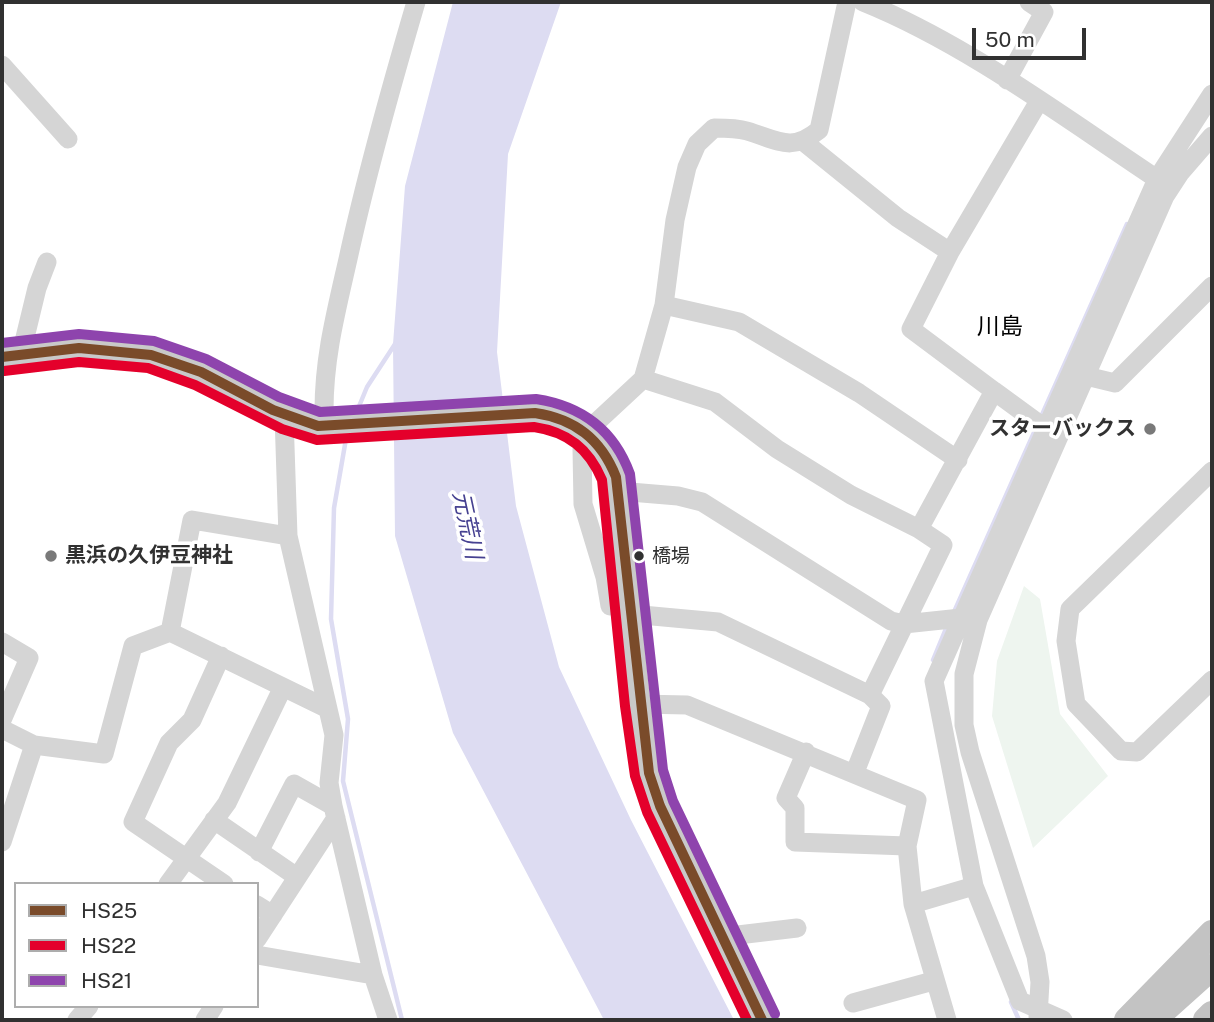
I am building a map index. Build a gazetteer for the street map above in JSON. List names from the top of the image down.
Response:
{
  "districts": ["川島"],
  "water": ["元荒川"],
  "places": ["スターバックス", "黒浜の久伊豆神社", "橋場"],
  "lines": ["transit line HS21", "transit line HS25", "transit line HS22"],
  "legend": ["HS25", "HS22", "HS21"],
  "scale_bar": "50 m"
}
